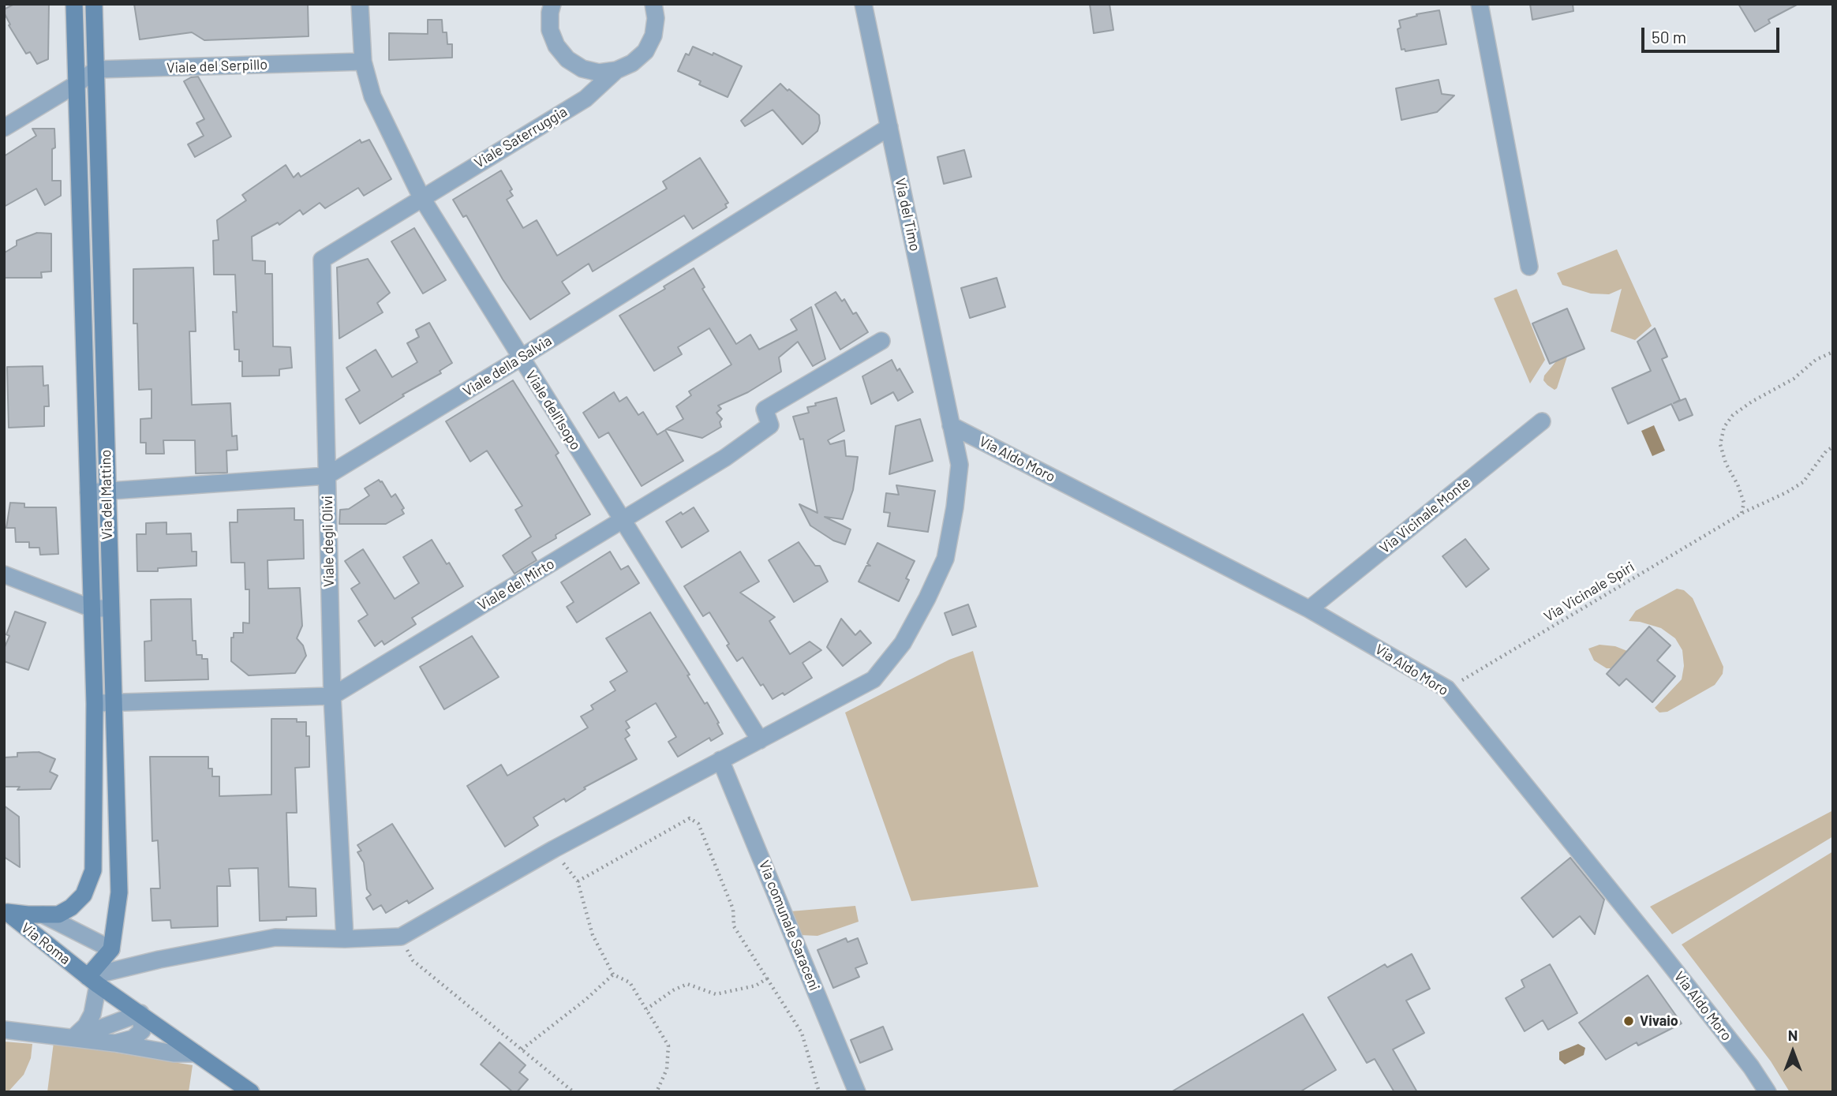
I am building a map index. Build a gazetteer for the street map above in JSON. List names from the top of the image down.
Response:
{
  "streets": {
    "main road": ["Via del Mattino", "Via Roma"],
    "street": [
      "Viale del Serpillo",
      "Viale Saterruggia",
      "Via del Timo",
      "Viale della Salvia",
      "Viale dell'Isopo",
      "Via Aldo Moro",
      "Via Vicinale Monte",
      "Viale degli Olivi",
      "Viale del Mirto",
      "Via comunale Saraceni"
    ],
    "path": ["Via Vicinale Spiri"]
  },
  "crossings": [
    ["Viale del Serpillo", "Viale dell'Isopo"],
    ["Viale del Serpillo", "Via del Mattino"],
    ["Viale Saterruggia", "Viale dell'Isopo"],
    ["Viale Saterruggia", "Viale degli Olivi"],
    ["Via del Timo", "Viale della Salvia"],
    ["Via del Timo", "Viale dell'Isopo"],
    ["Via del Timo", "Via Aldo Moro"],
    ["Viale della Salvia", "Viale dell'Isopo"],
    ["Viale della Salvia", "Via del Mattino"],
    ["Viale della Salvia", "Viale degli Olivi"],
    ["Viale dell'Isopo", "Viale degli Olivi"],
    ["Viale dell'Isopo", "Viale del Mirto"],
    ["Via Aldo Moro", "Via Vicinale Monte"],
    ["Via Aldo Moro", "Via Vicinale Spiri"],
    ["Via del Mattino", "Viale del Mirto"],
    ["Via del Mattino", "Via Roma"],
    ["Viale degli Olivi", "Viale del Mirto"]
  ],
  "places": ["Vivaio"],
  "scale_bar": "50 m",
  "north": "top"
}
